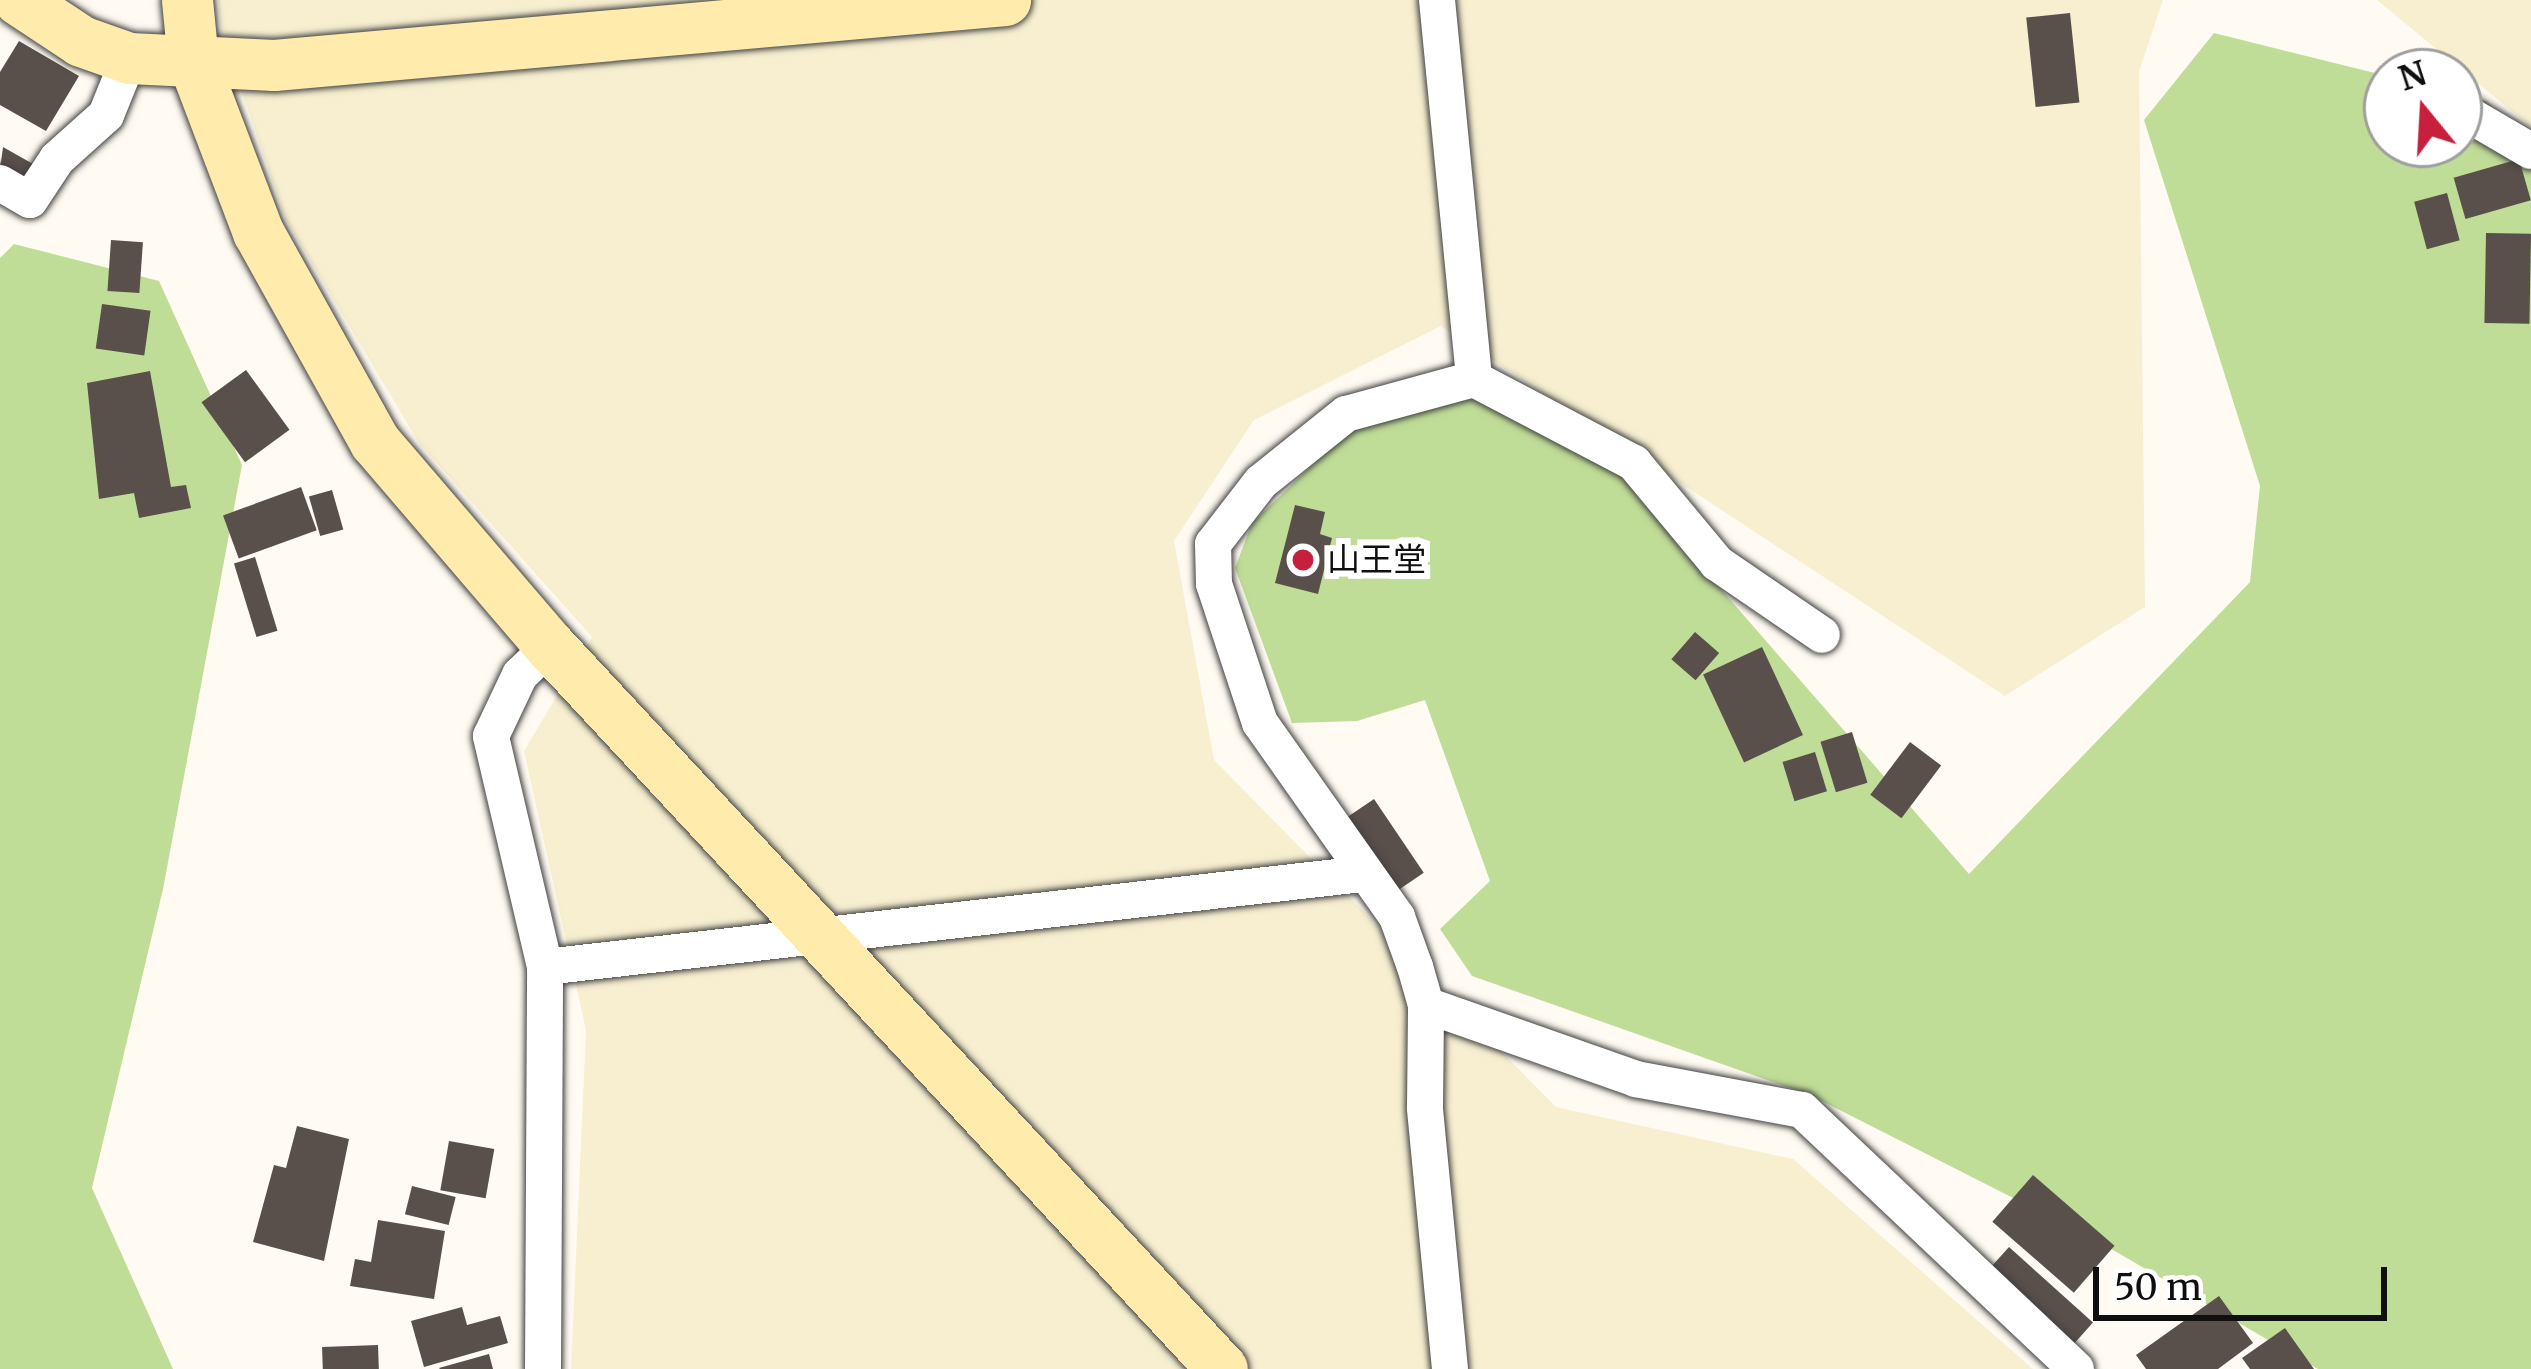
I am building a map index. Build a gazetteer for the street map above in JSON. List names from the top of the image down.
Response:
{
  "places": ["山王堂"],
  "scale_bar": "50 m",
  "north": "top"
}
